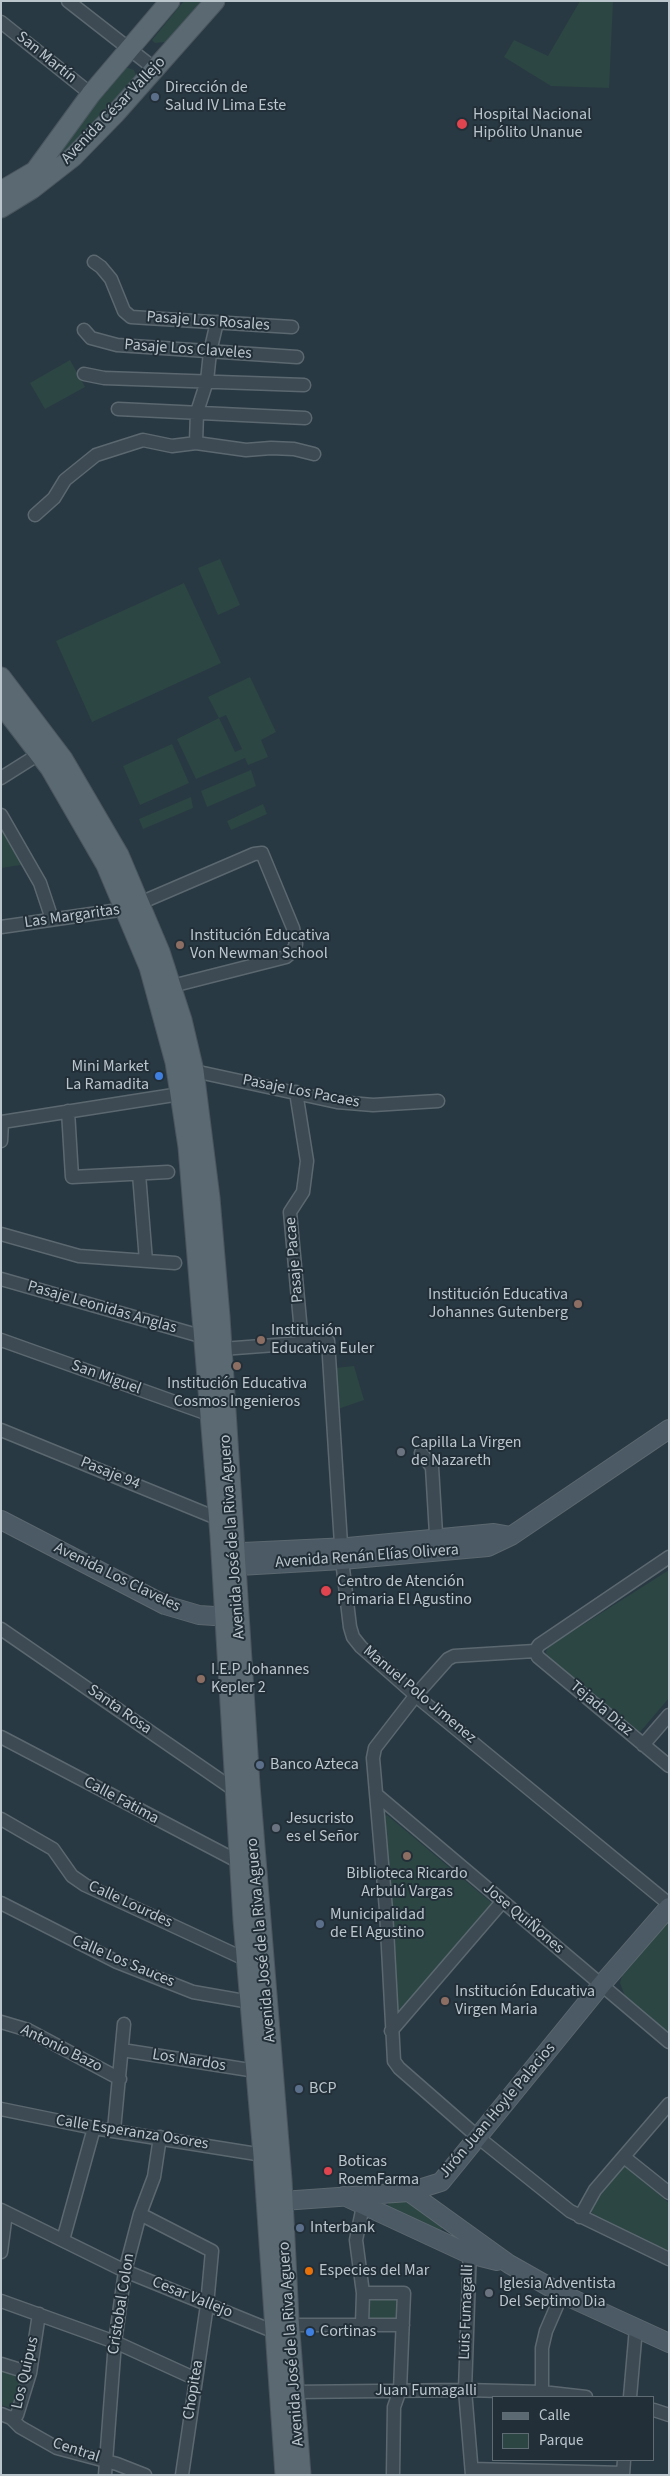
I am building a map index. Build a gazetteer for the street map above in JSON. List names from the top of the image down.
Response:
{
  "streets": {
    "main road": ["Avenida César Vallejo", "Avenida José de la Riva Aguero"],
    "street": [
      "San Martín",
      "Pasaje Los Rosales",
      "Pasaje Los Claveles",
      "Las Margaritas",
      "Pasaje Los Pacaes",
      "Pasaje Pacae",
      "Pasaje Leonidas Anglas",
      "San Miguel",
      "Pasaje 94",
      "Avenida Renán Elías Olivera",
      "Avenida Los Claveles",
      "Manuel Polo Jimenez",
      "Tejada Diaz",
      "Santa Rosa",
      "Calle Fatima",
      "Calle Lourdes",
      "Jose QuiÑones",
      "Calle Los Sauces",
      "Antonio Bazo",
      "Los Nardos",
      "Jirón Juan Hoyle Palacios",
      "Calle Esperanza Osores",
      "Cesar Vallejo",
      "Cristobal Colon",
      "Luis Fumagalli",
      "Los Quipus",
      "Chopitea",
      "Juan Fumagalli",
      "Central"
    ]
  },
  "crossings": [
    ["San Martín", "Avenida César Vallejo"],
    ["Las Margaritas", "Avenida José de la Riva Aguero"],
    ["Pasaje Los Pacaes", "Pasaje Pacae"],
    ["Pasaje Los Pacaes", "Avenida José de la Riva Aguero"],
    ["Pasaje Pacae", "Manuel Polo Jimenez"],
    ["Pasaje Leonidas Anglas", "Avenida José de la Riva Aguero"],
    ["San Miguel", "Avenida José de la Riva Aguero"],
    ["Pasaje 94", "Avenida José de la Riva Aguero"],
    ["Avenida José de la Riva Aguero", "Avenida Renán Elías Olivera"],
    ["Avenida José de la Riva Aguero", "Avenida Los Claveles"],
    ["Avenida José de la Riva Aguero", "Santa Rosa"],
    ["Avenida José de la Riva Aguero", "Calle Fatima"],
    ["Avenida José de la Riva Aguero", "Calle Lourdes"],
    ["Avenida José de la Riva Aguero", "Calle Los Sauces"],
    ["Avenida José de la Riva Aguero", "Los Nardos"],
    ["Avenida José de la Riva Aguero", "Jirón Juan Hoyle Palacios"],
    ["Avenida José de la Riva Aguero", "Calle Esperanza Osores"],
    ["Avenida José de la Riva Aguero", "Cesar Vallejo"],
    ["Avenida José de la Riva Aguero", "Juan Fumagalli"],
    ["Avenida Renán Elías Olivera", "Manuel Polo Jimenez"],
    ["Manuel Polo Jimenez", "Jirón Juan Hoyle Palacios"],
    ["Jose QuiÑones", "Jirón Juan Hoyle Palacios"],
    ["Calle Esperanza Osores", "Cristobal Colon"],
    ["Cesar Vallejo", "Cristobal Colon"],
    ["Cesar Vallejo", "Chopitea"],
    ["Cristobal Colon", "Chopitea"],
    ["Cristobal Colon", "Central"],
    ["Luis Fumagalli", "Juan Fumagalli"],
    ["Los Quipus", "Central"]
  ],
  "places": [
    "Dirección de Salud IV Lima Este",
    "Hospital Nacional Hipólito Unanue",
    "Institución Educativa Von Newman School",
    "Mini Market La Ramadita",
    "Institución Educativa Johannes Gutenberg",
    "Institución Educativa Euler",
    "Institución Educativa Cosmos Ingenieros",
    "Capilla La Virgen de Nazareth",
    "Centro de Atención Primaria El Agustino",
    "I.E.P Johannes Kepler 2",
    "Banco Azteca",
    "Jesucristo es el Señor",
    "Biblioteca Ricardo Arbulú Vargas",
    "Municipalidad de El Agustino",
    "Institución Educativa Virgen Maria",
    "BCP",
    "Boticas RoemFarma",
    "Interbank",
    "Especies del Mar",
    "Iglesia Adventista Del Septimo Dia",
    "Cortinas"
  ],
  "legend": ["Calle", "Parque"]
}
